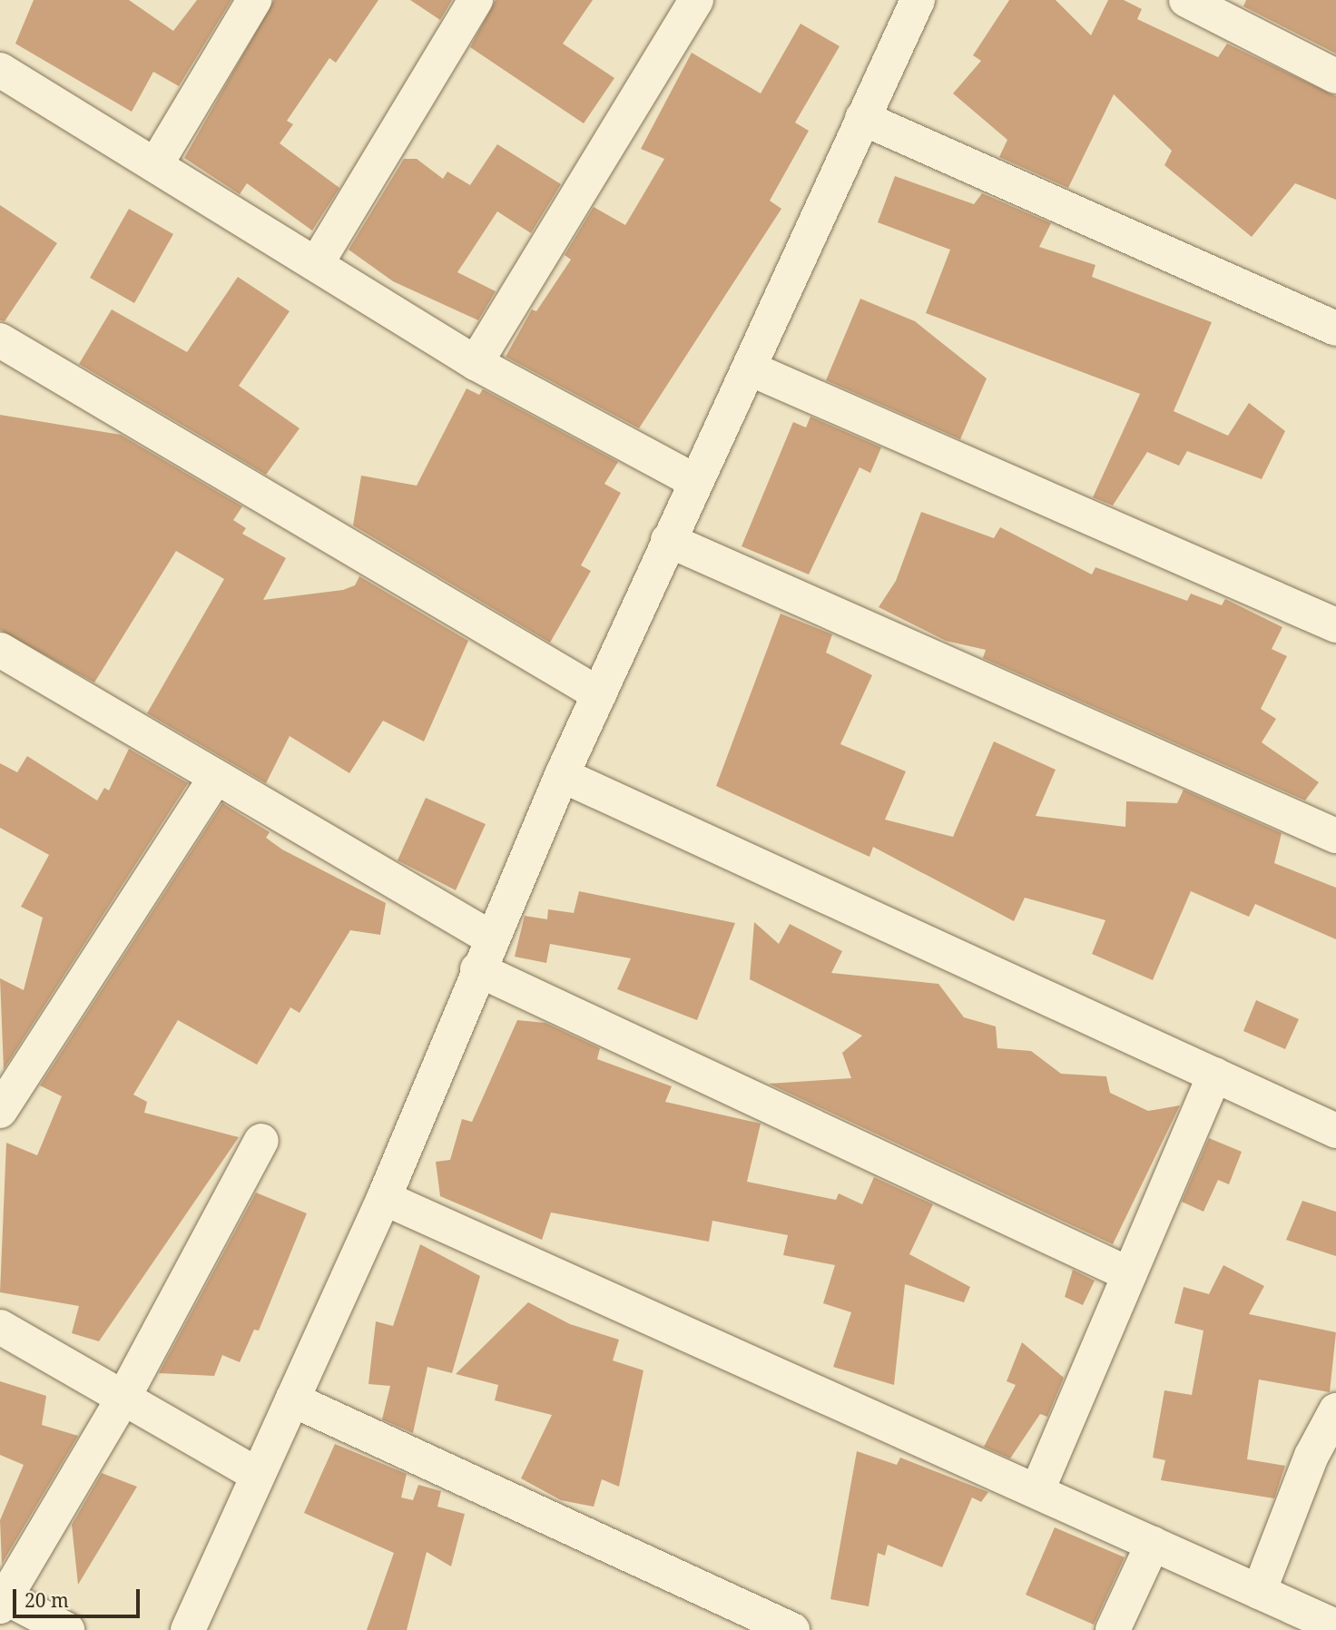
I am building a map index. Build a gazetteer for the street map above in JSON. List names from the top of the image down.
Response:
{
  "scale_bar": "20 m"
}
